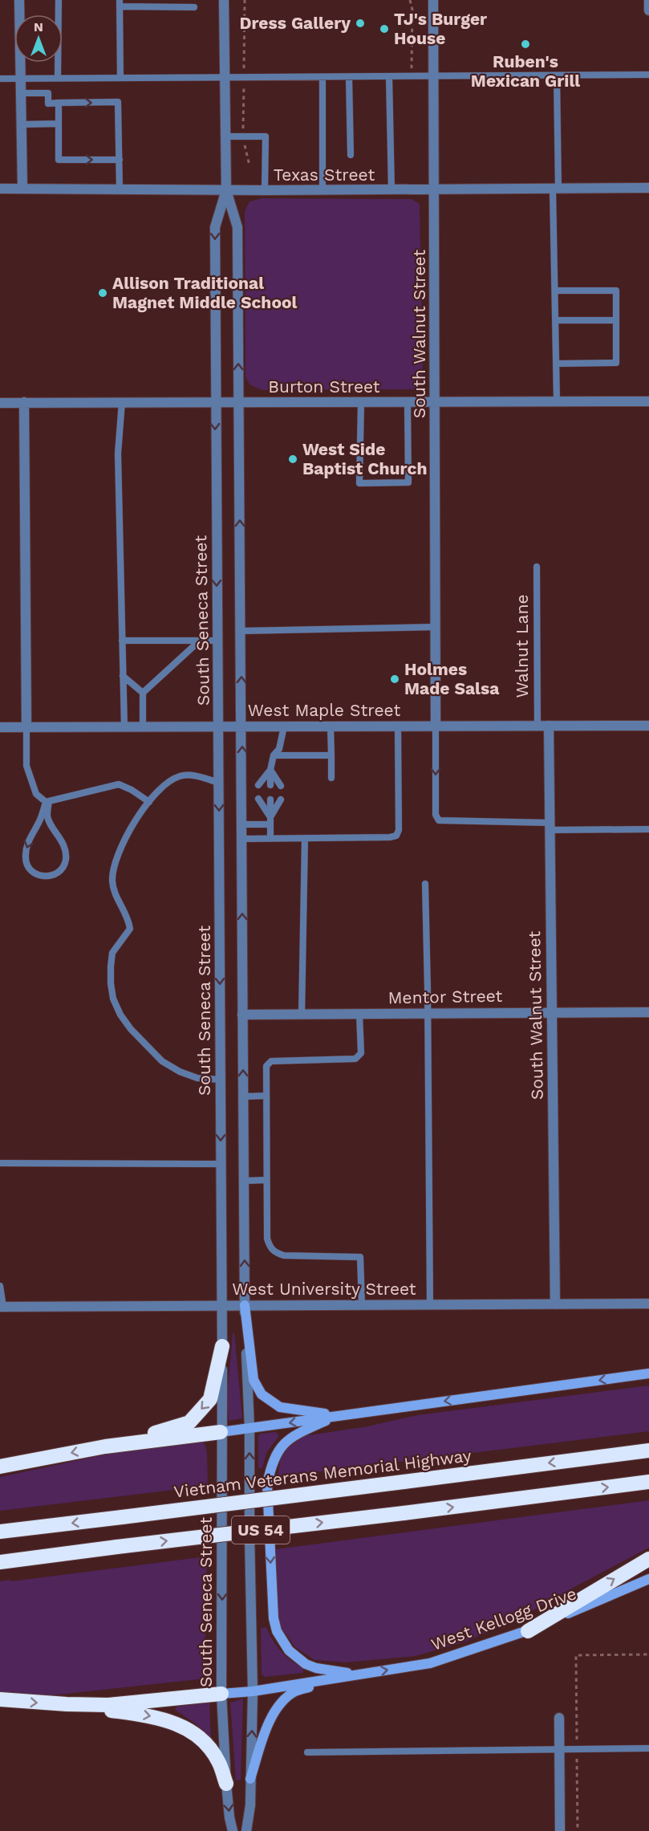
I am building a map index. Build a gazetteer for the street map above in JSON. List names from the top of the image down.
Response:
{
  "streets": {
    "highway": ["Vietnam Veterans Memorial Highway", "US 54"],
    "main road": ["West Kellogg Drive"],
    "street": [
      "Texas Street",
      "South Walnut Street",
      "Burton Street",
      "South Seneca Street",
      "West Maple Street",
      "Mentor Street",
      "West University Street"
    ],
    "lane": ["Walnut Lane"]
  },
  "crossings": [
    ["Texas Street", "South Walnut Street"],
    ["Texas Street", "South Seneca Street"],
    ["South Walnut Street", "Burton Street"],
    ["South Walnut Street", "West Maple Street"],
    ["South Walnut Street", "Mentor Street"],
    ["South Walnut Street", "West University Street"],
    ["Burton Street", "South Seneca Street"],
    ["South Seneca Street", "West Maple Street"],
    ["South Seneca Street", "Mentor Street"],
    ["South Seneca Street", "West University Street"],
    ["South Seneca Street", "West Kellogg Drive"],
    ["Walnut Lane", "West Maple Street"]
  ],
  "one_way": ["West Kellogg Drive"],
  "places": [
    "Dress Gallery",
    "TJ's Burger House",
    "Ruben's Mexican Grill",
    "Allison Traditional Magnet Middle School",
    "West Side Baptist Church",
    "Holmes Made Salsa"
  ],
  "north": "top"
}
